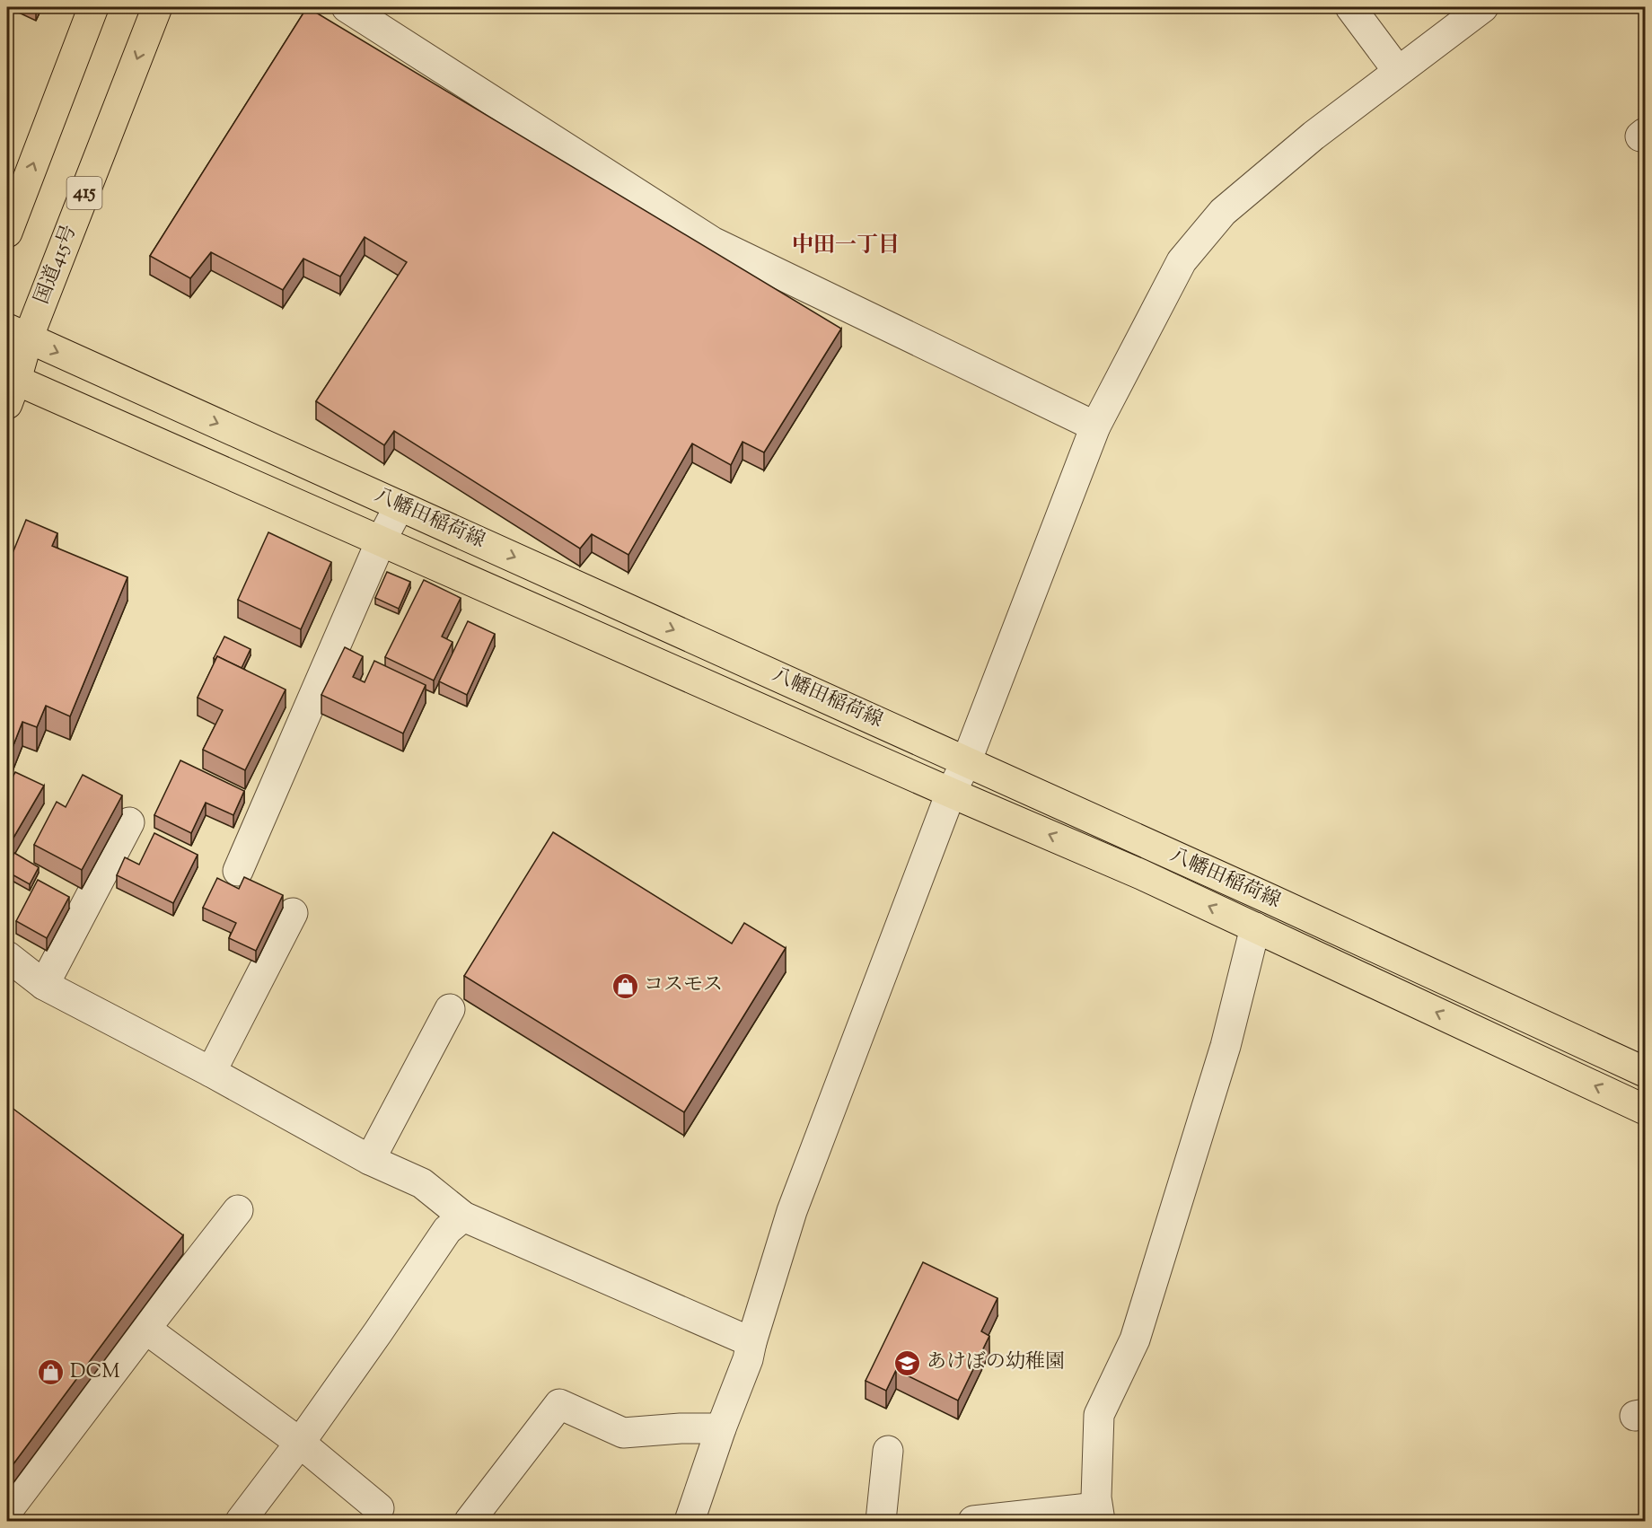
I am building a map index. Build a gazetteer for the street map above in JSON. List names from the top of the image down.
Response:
{
  "streets": {
    "main road": ["415", "国道415号", "八幡田稲荷線"]
  },
  "crossings": [
    ["国道415号", "八幡田稲荷線"]
  ],
  "districts": ["中田一丁目"],
  "places": {
    "shop": ["コスモス", "DCM"],
    "school or university": ["あけぼの幼稚園"]
  }
}
